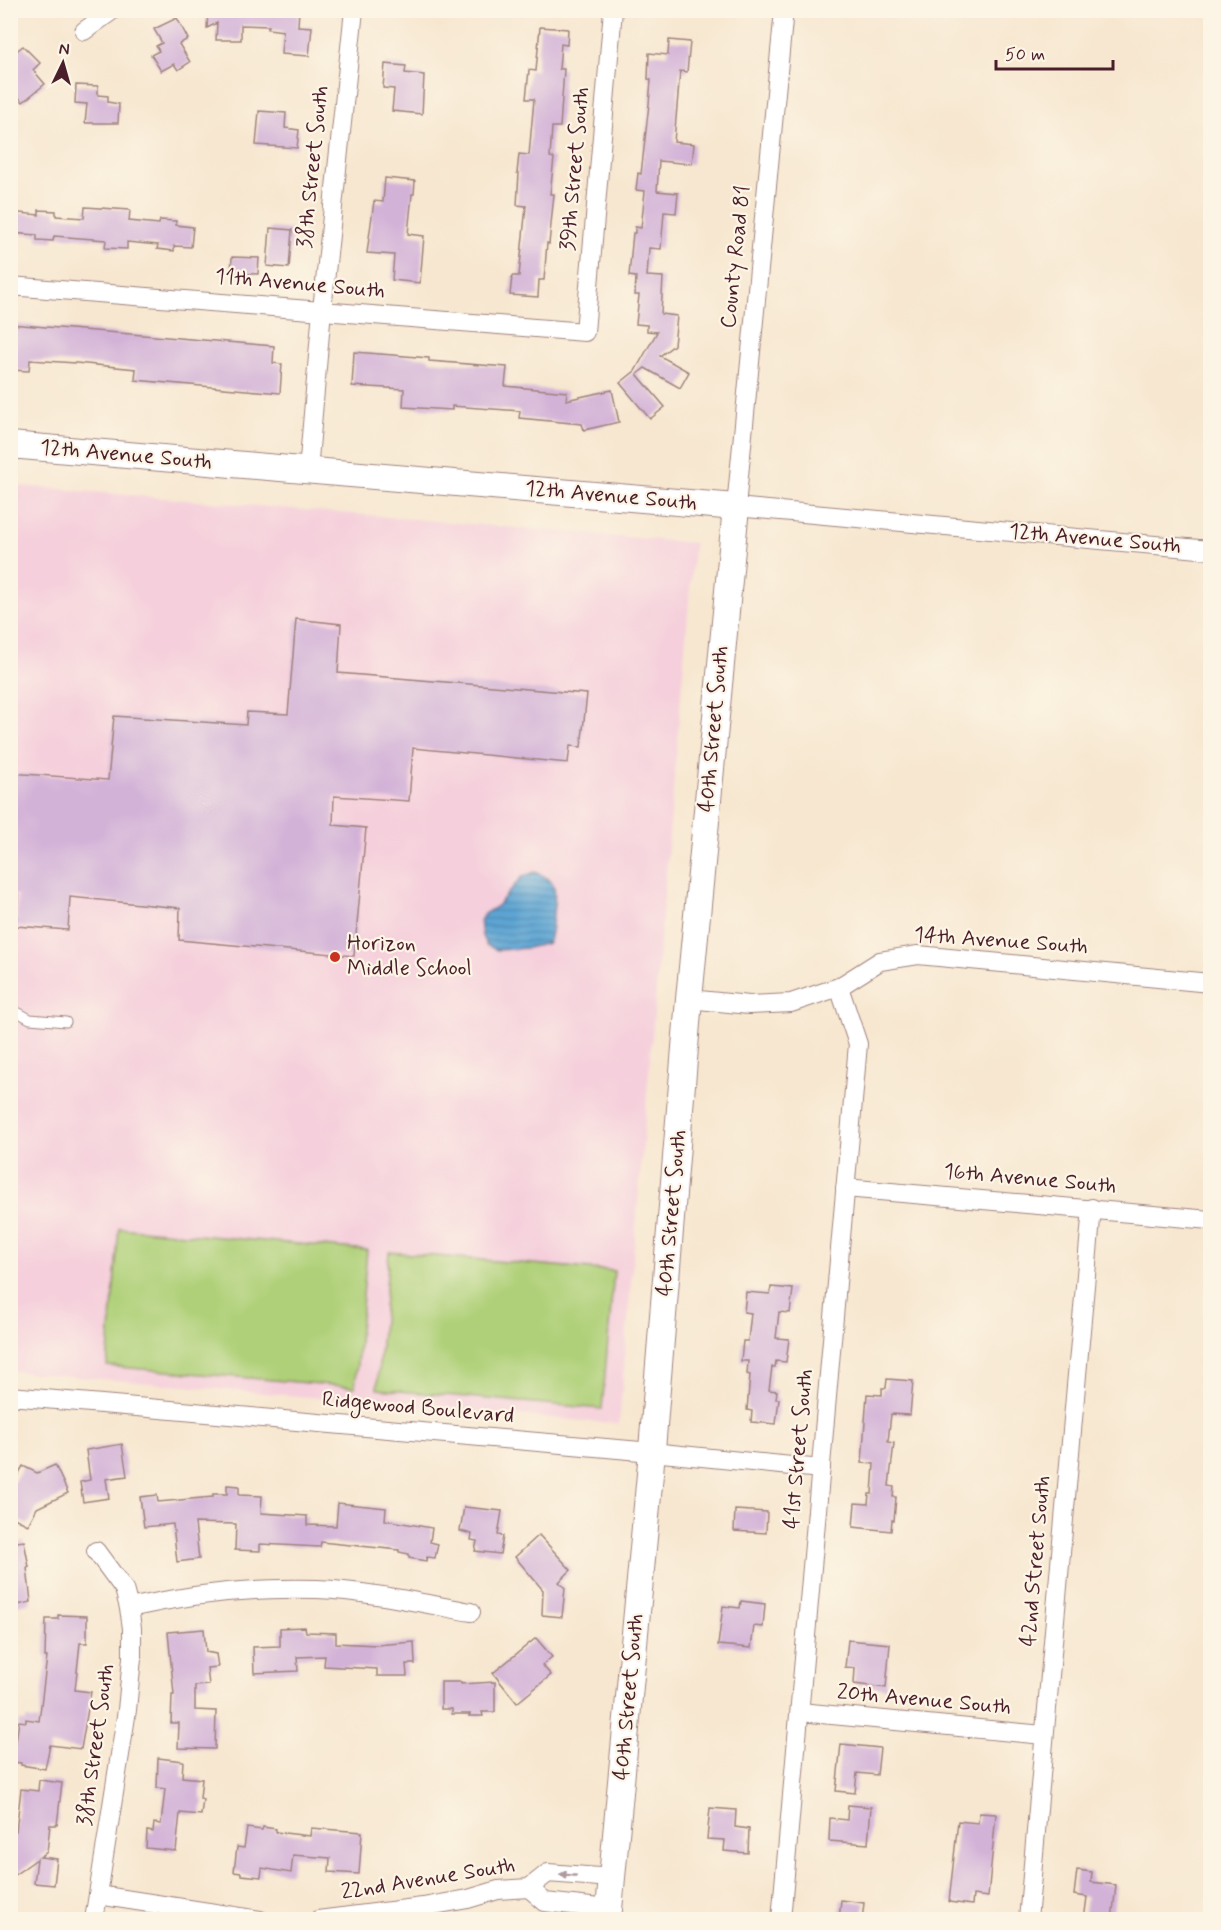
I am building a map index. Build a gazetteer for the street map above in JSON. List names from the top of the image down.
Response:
{
  "streets": {
    "street": [
      "38th Street South",
      "39th Street South",
      "County Road 81",
      "11th Avenue South",
      "12th Avenue South",
      "40th Street South",
      "14th Avenue South",
      "16th Avenue South",
      "Ridgewood Boulevard",
      "41st Street South",
      "42nd Street South",
      "20th Avenue South",
      "22nd Avenue South"
    ]
  },
  "crossings": [
    ["38th Street South", "11th Avenue South"],
    ["38th Street South", "12th Avenue South"],
    ["39th Street South", "11th Avenue South"],
    ["County Road 81", "12th Avenue South"],
    ["County Road 81", "40th Street South"],
    ["12th Avenue South", "40th Street South"],
    ["40th Street South", "14th Avenue South"],
    ["40th Street South", "Ridgewood Boulevard"],
    ["40th Street South", "22nd Avenue South"],
    ["14th Avenue South", "41st Street South"],
    ["16th Avenue South", "41st Street South"],
    ["16th Avenue South", "42nd Street South"],
    ["Ridgewood Boulevard", "41st Street South"],
    ["41st Street South", "20th Avenue South"],
    ["42nd Street South", "20th Avenue South"]
  ],
  "places": ["Horizon Middle School"],
  "scale_bar": "50 m",
  "north": "top"
}
